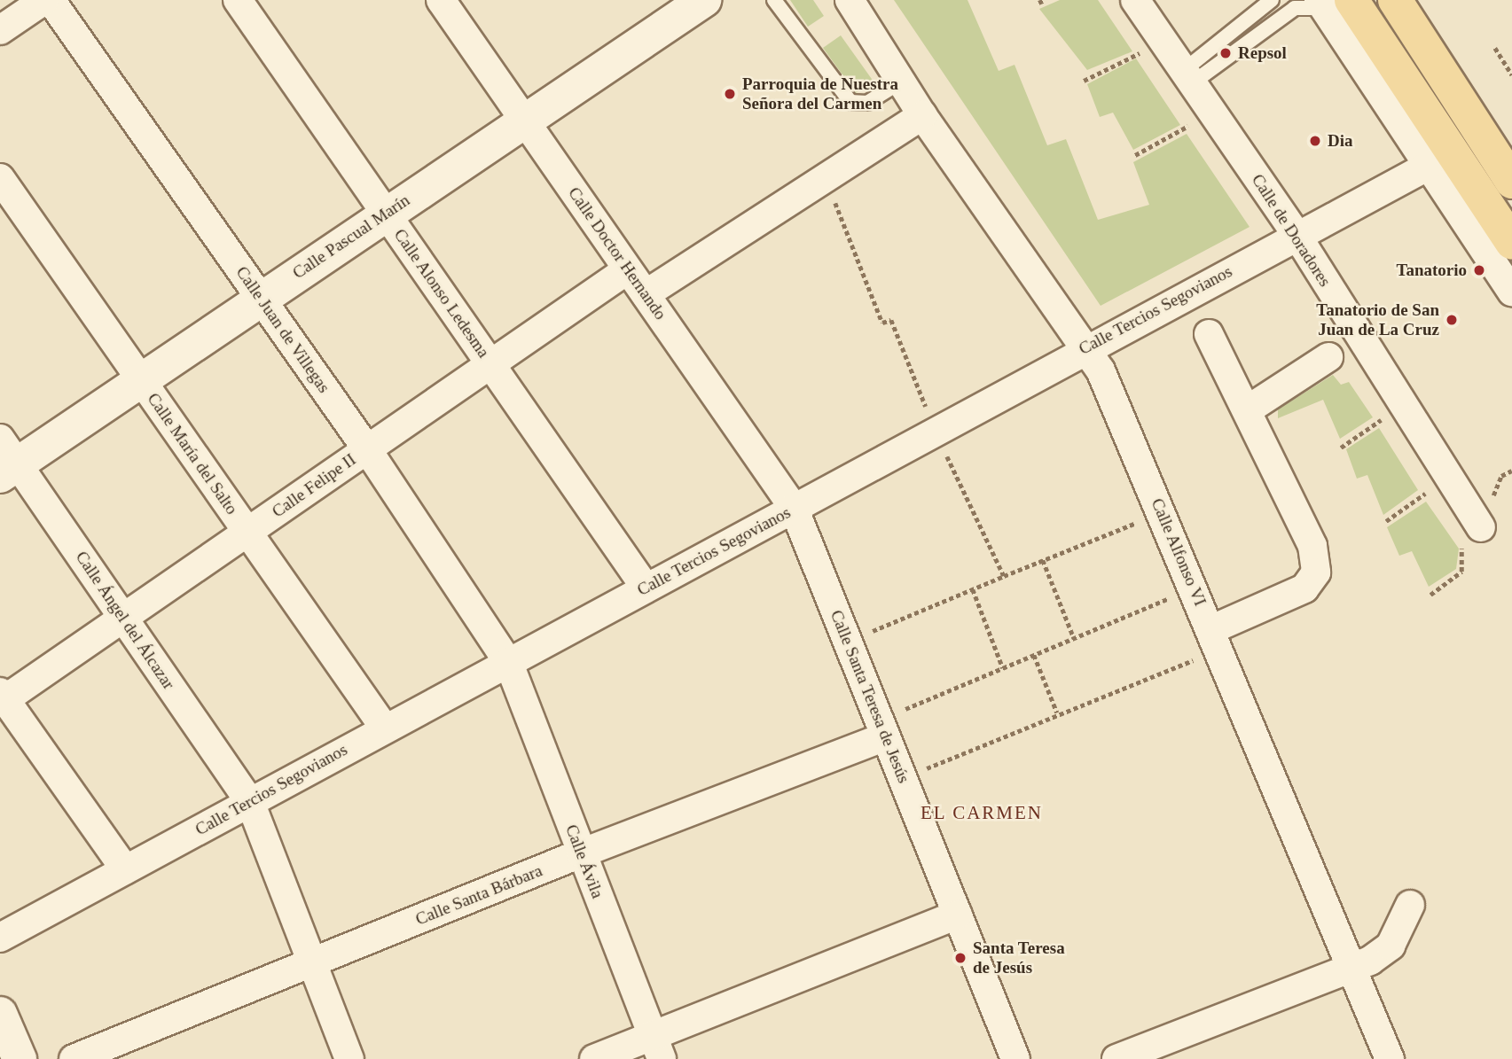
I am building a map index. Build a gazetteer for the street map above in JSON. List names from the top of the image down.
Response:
{
  "streets": {
    "street": [
      "Calle de Doradores",
      "Calle Pascual Marín",
      "Calle Doctor Hernando",
      "Calle Alonso Ledesma",
      "Calle Tercios Segovianos",
      "Calle Juan de Villegas",
      "Calle María del Salto",
      "Calle Felipe II",
      "Calle Alfonso VI",
      "Calle Ángel del Álcazar",
      "Calle Santa Teresa de Jesús",
      "Calle Ávila",
      "Calle Santa Bárbara"
    ]
  },
  "crossings": [
    ["Calle de Doradores", "Calle Tercios Segovianos"],
    ["Calle Pascual Marín", "Calle Doctor Hernando"],
    ["Calle Pascual Marín", "Calle Alonso Ledesma"],
    ["Calle Pascual Marín", "Calle Juan de Villegas"],
    ["Calle Pascual Marín", "Calle María del Salto"],
    ["Calle Pascual Marín", "Calle Ángel del Álcazar"],
    ["Calle Doctor Hernando", "Calle Tercios Segovianos"],
    ["Calle Doctor Hernando", "Calle Felipe II"],
    ["Calle Doctor Hernando", "Calle Santa Teresa de Jesús"],
    ["Calle Alonso Ledesma", "Calle Tercios Segovianos"],
    ["Calle Alonso Ledesma", "Calle Felipe II"],
    ["Calle Tercios Segovianos", "Calle Juan de Villegas"],
    ["Calle Tercios Segovianos", "Calle María del Salto"],
    ["Calle Tercios Segovianos", "Calle Alfonso VI"],
    ["Calle Tercios Segovianos", "Calle Ángel del Álcazar"],
    ["Calle Tercios Segovianos", "Calle Santa Teresa de Jesús"],
    ["Calle Tercios Segovianos", "Calle Ávila"],
    ["Calle Juan de Villegas", "Calle Felipe II"],
    ["Calle Juan de Villegas", "Calle Ávila"],
    ["Calle María del Salto", "Calle Felipe II"],
    ["Calle Felipe II", "Calle Ángel del Álcazar"],
    ["Calle Ángel del Álcazar", "Calle Santa Bárbara"],
    ["Calle Santa Teresa de Jesús", "Calle Santa Bárbara"],
    ["Calle Ávila", "Calle Santa Bárbara"]
  ],
  "districts": ["EL CARMEN"],
  "places": [
    "Repsol",
    "Parroquia de Nuestra Señora del Carmen",
    "Dia",
    "Tanatorio",
    "Tanatorio de San Juan de La Cruz",
    "Santa Teresa de Jesús"
  ]
}
